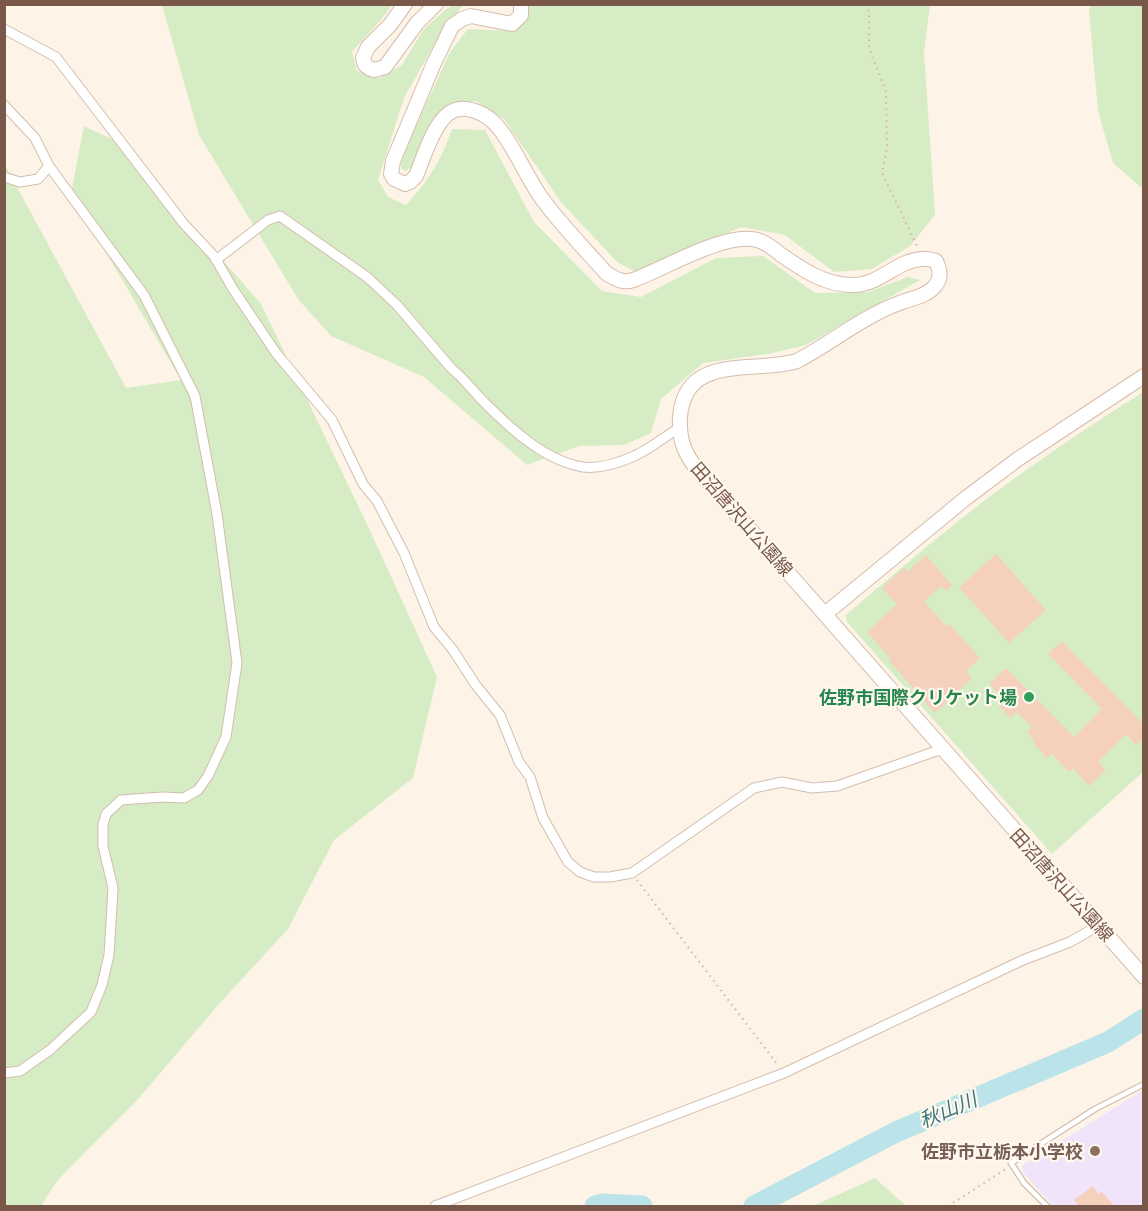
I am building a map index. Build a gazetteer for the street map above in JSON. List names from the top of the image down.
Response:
{
  "streets": {
    "main road": ["田沼唐沢山公園線"]
  },
  "water": ["秋山川"],
  "places": ["佐野市国際クリケット場", "佐野市立栃本小学校"]
}
